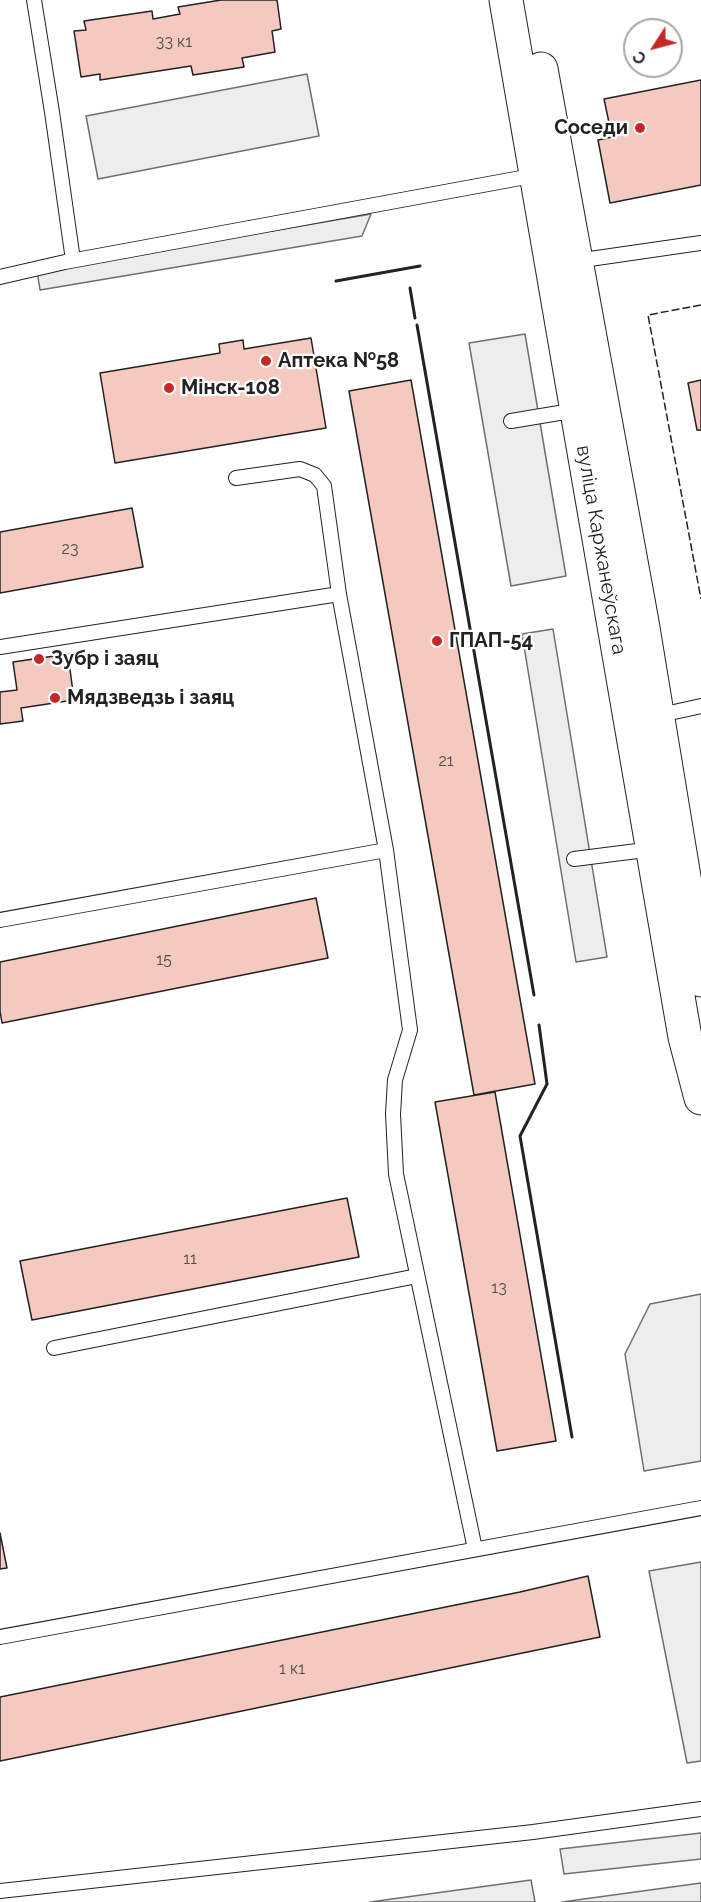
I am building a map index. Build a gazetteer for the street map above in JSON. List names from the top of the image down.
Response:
{
  "streets": {
    "street": ["вуліца Каржанеўскага"]
  },
  "places": [
    "Соседи",
    "Аптека №58",
    "Мінск-108",
    "ГПАП-54",
    "Зубр і заяц",
    "Мядзведзь і заяц"
  ],
  "house_numbers": [
    "33 к1",
    "23",
    "21",
    "15",
    "11",
    "13",
    "1 к1"
  ],
  "north": "bottom left"
}
